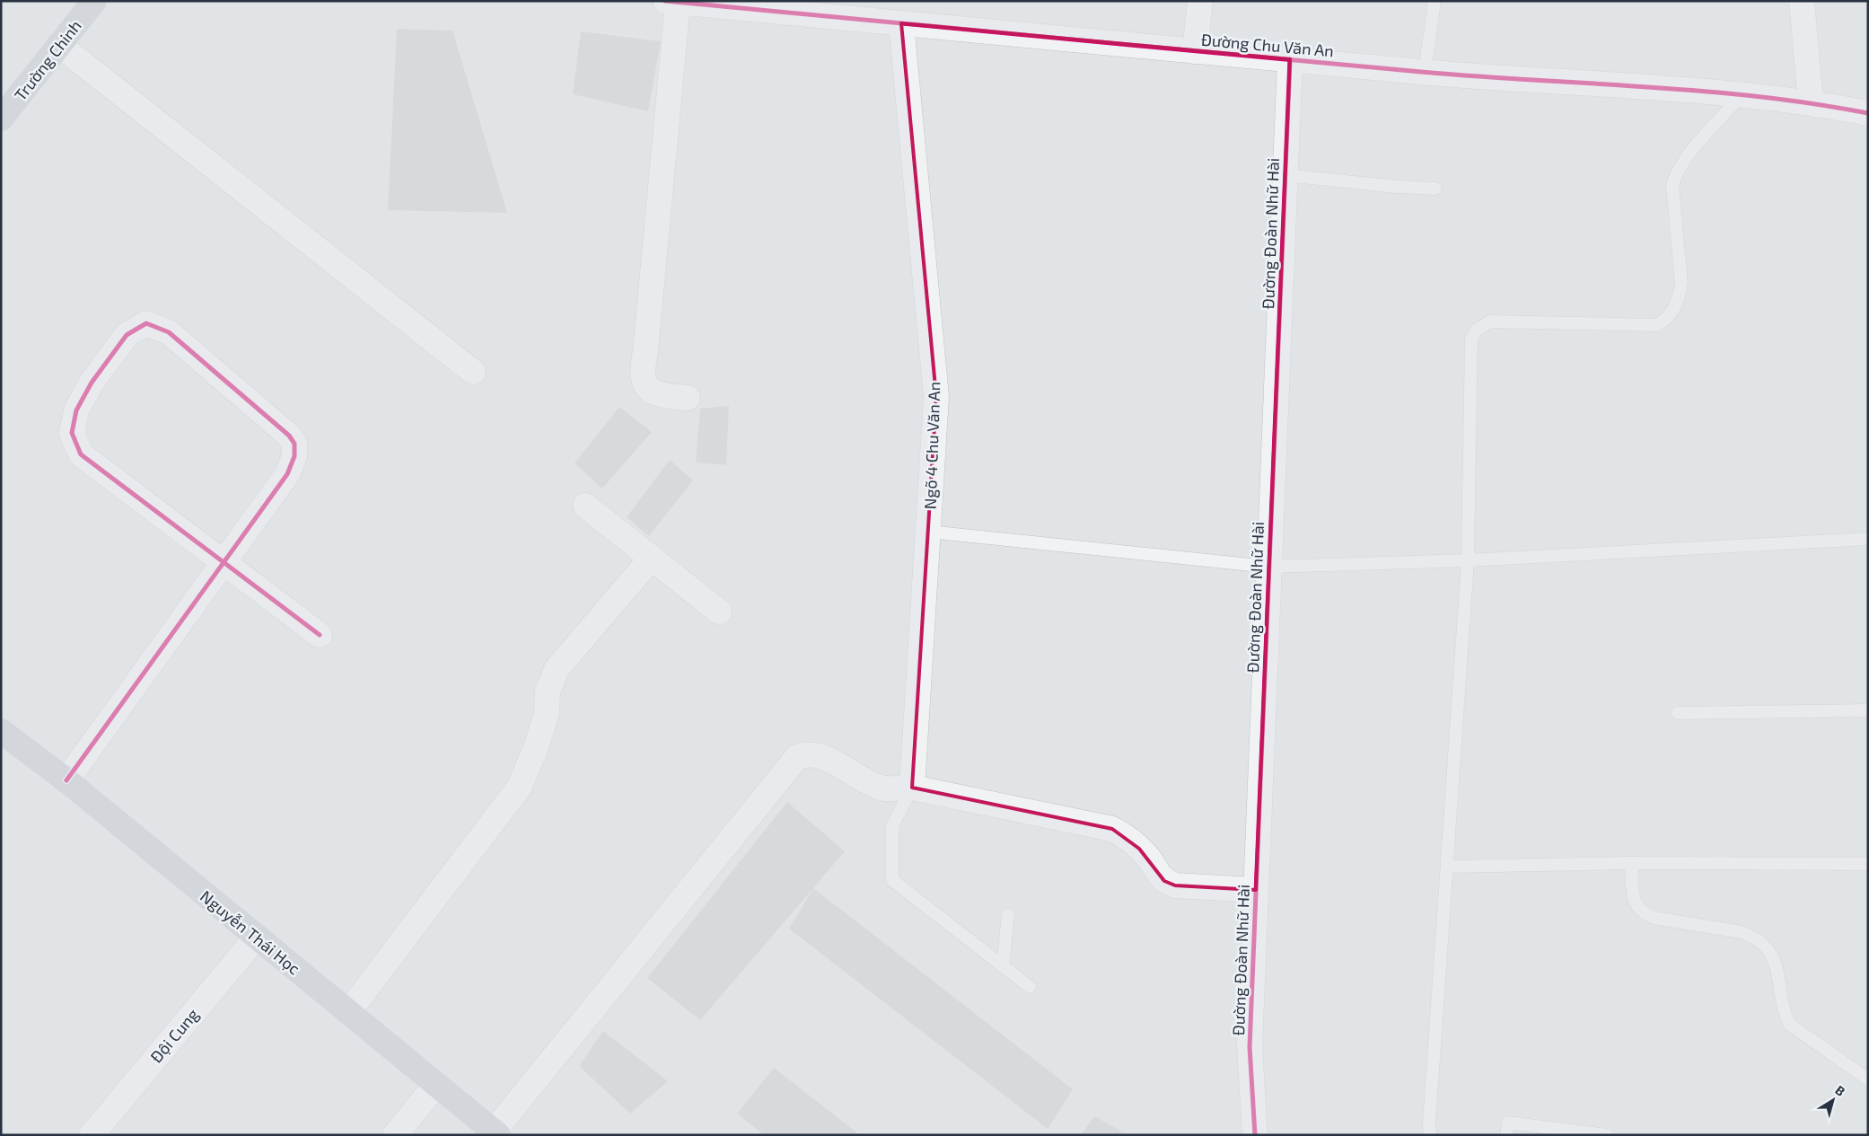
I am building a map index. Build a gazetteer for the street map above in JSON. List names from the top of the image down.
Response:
{
  "streets": {
    "main road": ["Trường Chinh", "Nguyễn Thái Học"],
    "street": [
      "Đường Chu Văn An",
      "Đường Đoàn Nhữ Hài",
      "Ngõ 4 Chu Văn An",
      "Đội Cung"
    ]
  },
  "crossings": [
    ["Đường Chu Văn An", "Đường Đoàn Nhữ Hài"],
    ["Đường Chu Văn An", "Ngõ 4 Chu Văn An"],
    ["Nguyễn Thái Học", "Đội Cung"]
  ],
  "north": "top right"
}
